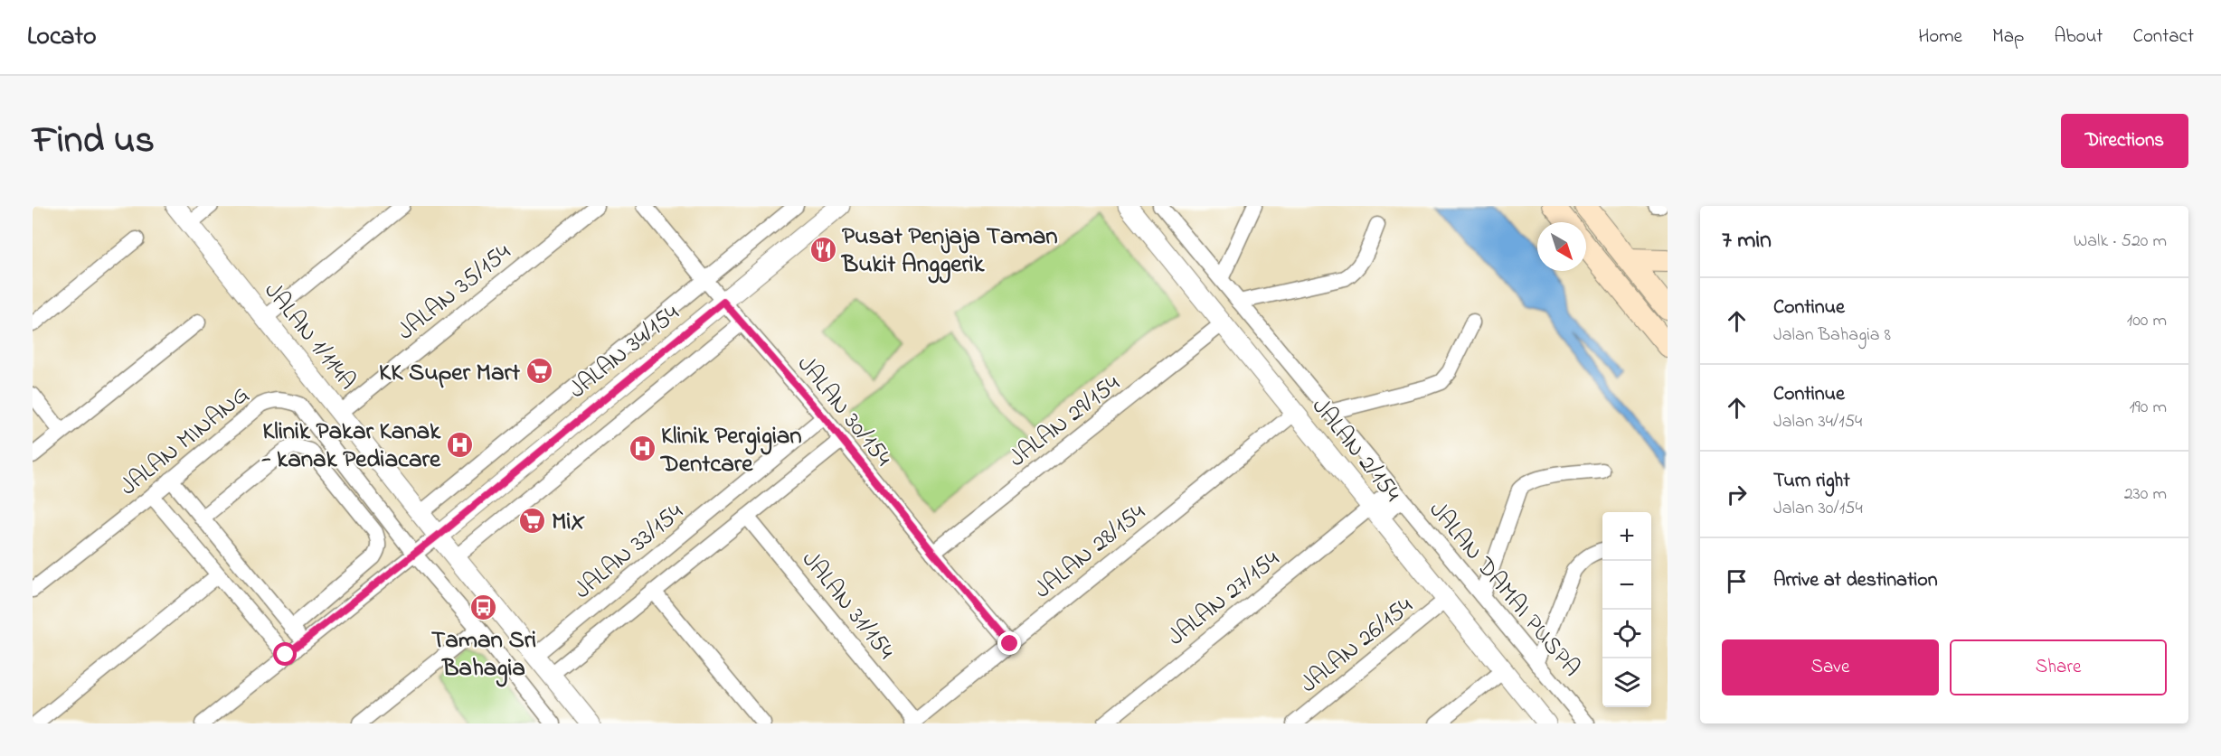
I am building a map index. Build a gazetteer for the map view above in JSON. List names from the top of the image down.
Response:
{
  "streets": {
    "street": [
      "JALAN 35/154",
      "JALAN 1/114A",
      "JALAN 34/154",
      "JALAN 30/154",
      "JALAN 29/154",
      "JALAN MINANG",
      "JALAN 2/154",
      "JALAN 33/154",
      "JALAN 28/154",
      "JALAN DAMAI PUSPA",
      "JALAN 27/154",
      "JALAN 31/154",
      "JALAN 26/154"
    ]
  },
  "crossings": [
    ["JALAN 35/154", "JALAN 1/114A"],
    ["JALAN 1/114A", "JALAN 34/154"],
    ["JALAN 1/114A", "JALAN 33/154"],
    ["JALAN 34/154", "JALAN 30/154"],
    ["JALAN 30/154", "JALAN 29/154"],
    ["JALAN 30/154", "JALAN 33/154"],
    ["JALAN 30/154", "JALAN 28/154"],
    ["JALAN 29/154", "JALAN 2/154"],
    ["JALAN 2/154", "JALAN 28/154"],
    ["JALAN 2/154", "JALAN 27/154"],
    ["JALAN 2/154", "JALAN 26/154"],
    ["JALAN 33/154", "JALAN 31/154"],
    ["JALAN 28/154", "JALAN 31/154"],
    ["JALAN DAMAI PUSPA", "JALAN 27/154"]
  ],
  "places": {
    "restaurant": ["Pusat Penjaja Taman Bukit Anggerik"],
    "supermarket": ["KK Super Mart", "MiX"],
    "hospital": ["Klinik Pakar Kanak - kanak Pediacare", "Klinik Pergigian Dentcare"],
    "bus stop": ["Taman Sri Bahagia"]
  },
  "north": "bottom right",
  "page": {
    "header": "Locato",
    "nav": [
      "Home",
      "Map",
      "About",
      "Contact"
    ],
    "title": "Find us",
    "buttons": [
      "Directions",
      ["Save", "Share"]
    ],
    "heading": ["7 min", "Walk · 520 m"],
    "list": [
      ["Continue", "Jalan Bahagia 8", "100 m"],
      ["Continue", "Jalan 34/154", "190 m"],
      ["Turn right", "Jalan 30/154", "230 m"],
      "Arrive at destination"
    ],
    "map_buttons": ["+", "−"]
  }
}
